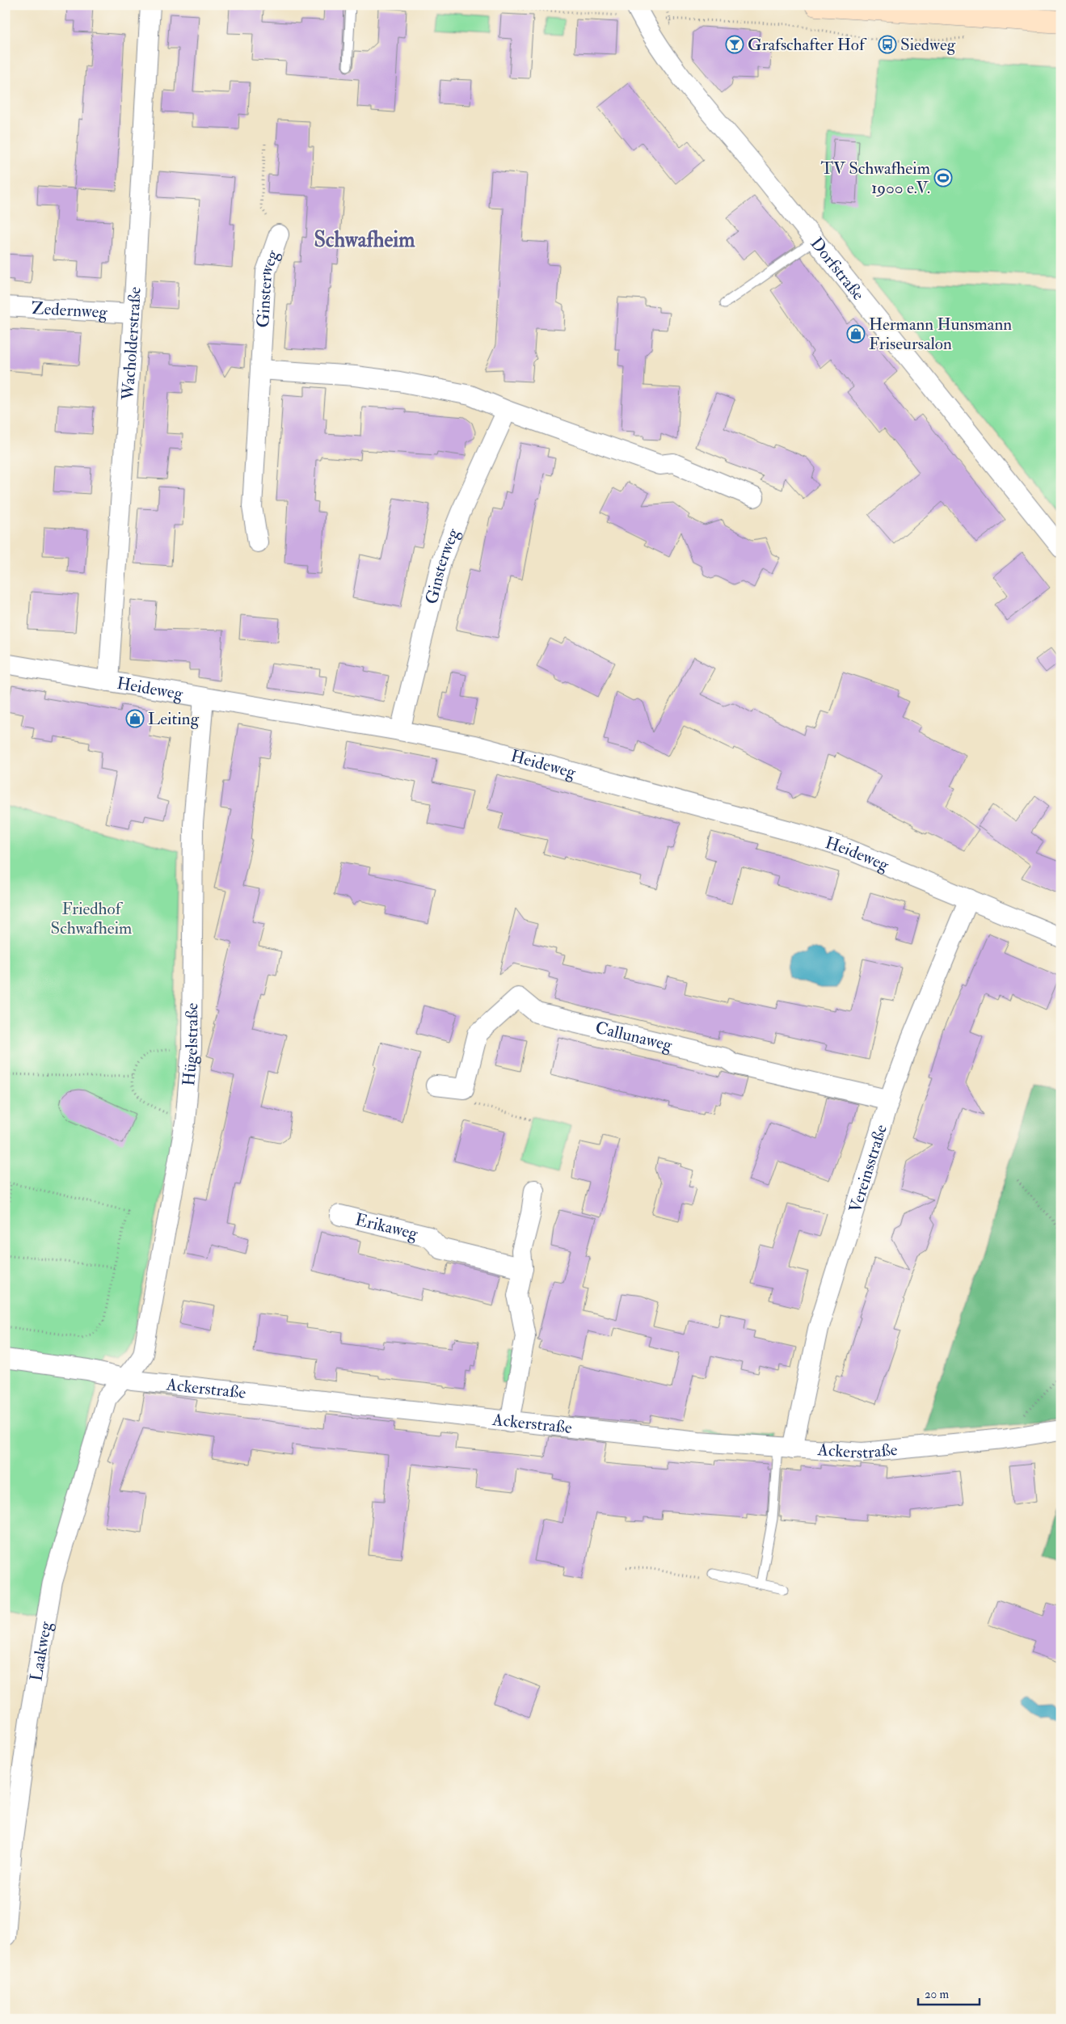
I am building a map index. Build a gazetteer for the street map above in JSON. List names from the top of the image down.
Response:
{
  "streets": {
    "street": [
      "Dorfstraße",
      "Ginsterweg",
      "Zedernweg",
      "Wacholderstraße",
      "Heideweg",
      "Callunaweg",
      "Hügelstraße",
      "Vereinsstraße",
      "Erikaweg",
      "Ackerstraße",
      "Laakweg"
    ]
  },
  "crossings": [
    ["Ginsterweg", "Heideweg"],
    ["Zedernweg", "Wacholderstraße"],
    ["Wacholderstraße", "Heideweg"],
    ["Heideweg", "Hügelstraße"],
    ["Heideweg", "Vereinsstraße"],
    ["Callunaweg", "Vereinsstraße"],
    ["Hügelstraße", "Ackerstraße"],
    ["Hügelstraße", "Laakweg"],
    ["Vereinsstraße", "Ackerstraße"],
    ["Ackerstraße", "Laakweg"]
  ],
  "districts": ["Schwafheim"],
  "parks": ["Friedhof Schwafheim"],
  "places": {
    "bar": ["Grafschafter Hof"],
    "bus stop": ["Siedweg"],
    "sports": ["TV Schwafheim 1900 e.V."],
    "shop": ["Hermann Hunsmann Friseursalon", "Leiting"]
  },
  "scale_bar": "20 m"
}
